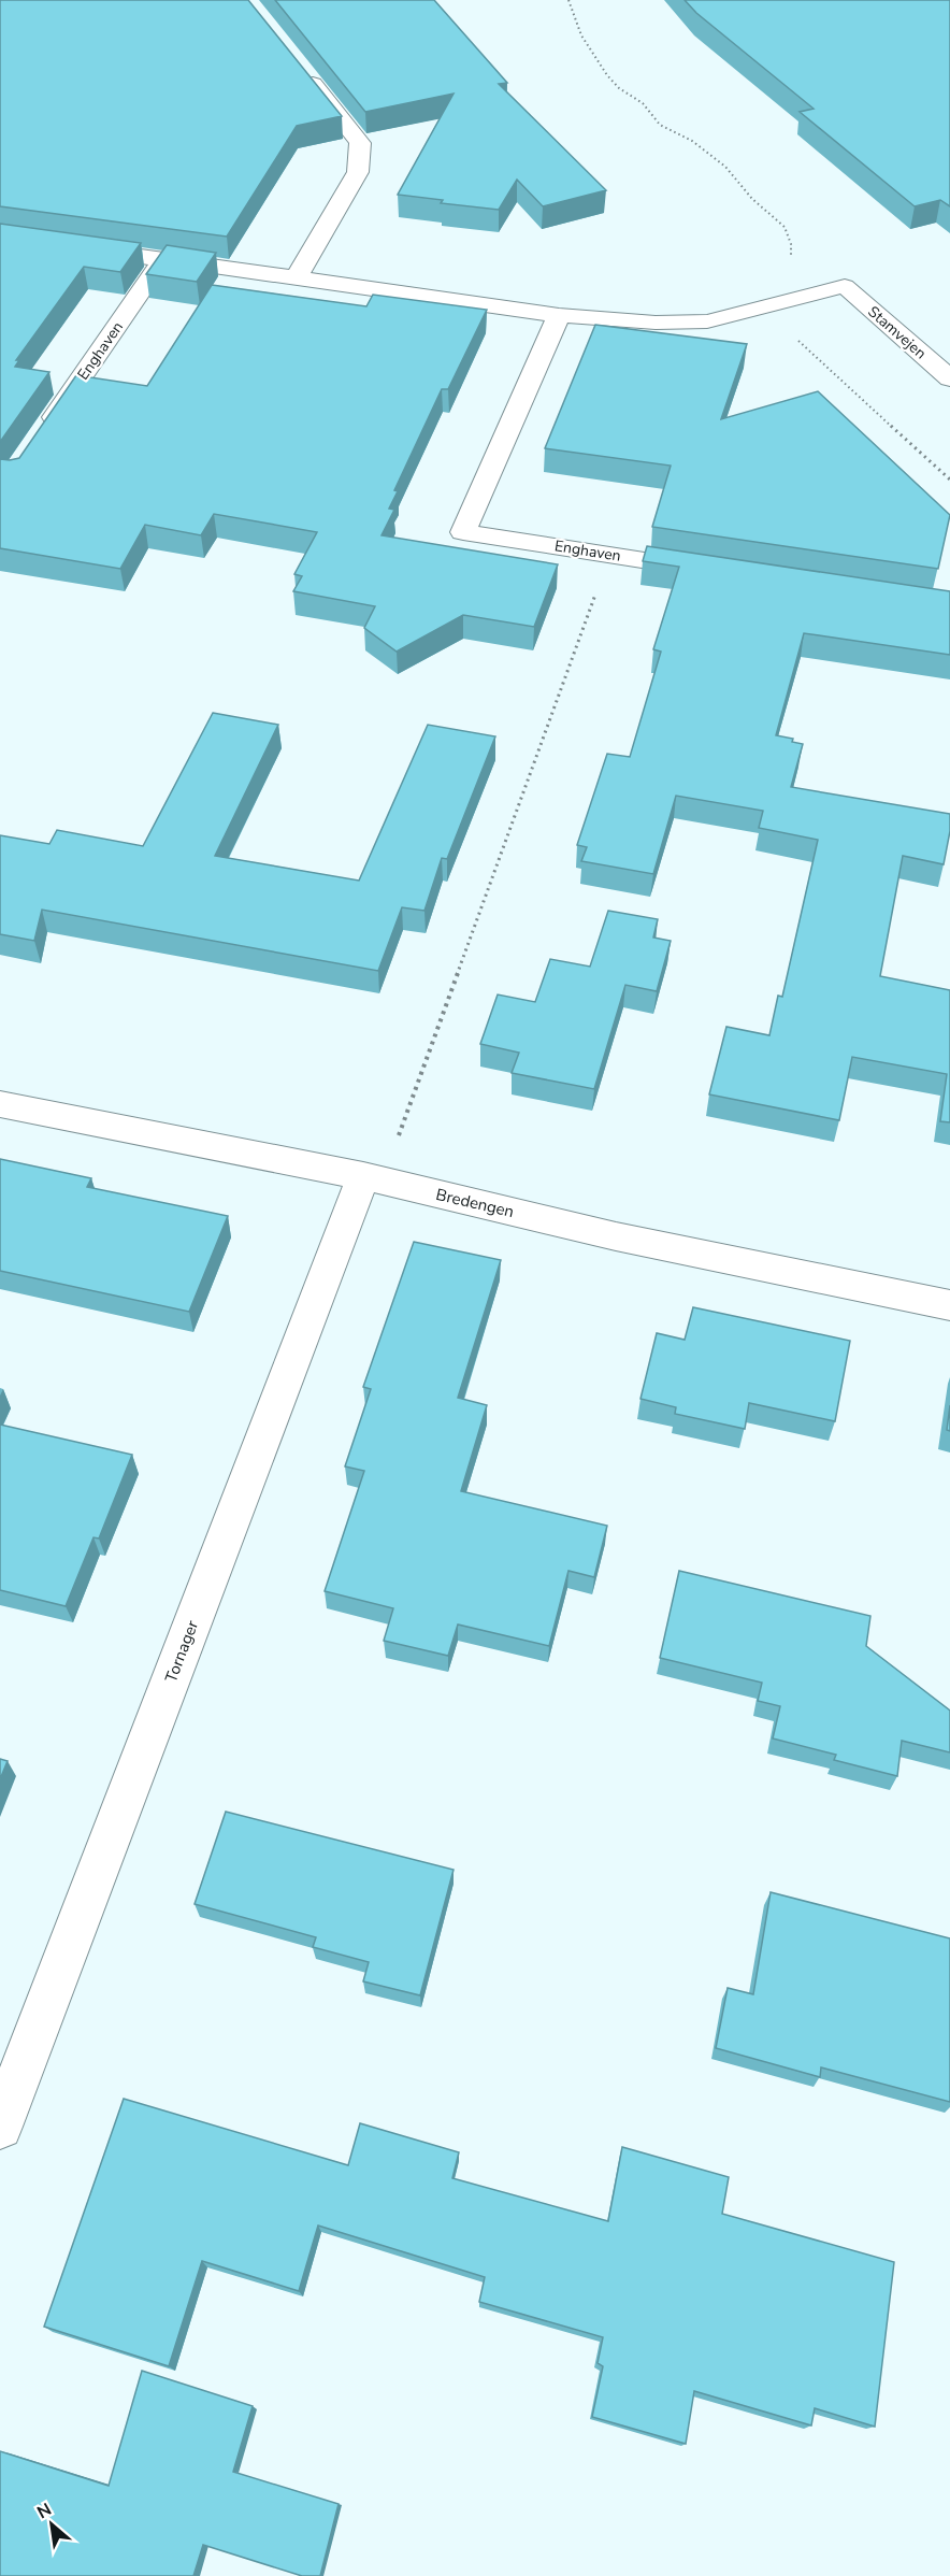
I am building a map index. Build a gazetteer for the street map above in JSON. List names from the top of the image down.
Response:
{
  "streets": {
    "street": [
      "Stamvejen",
      "Enghaven",
      "Bredengen",
      "Tornager"
    ]
  },
  "crossings": [
    ["Bredengen", "Tornager"]
  ],
  "north": "top left"
}
